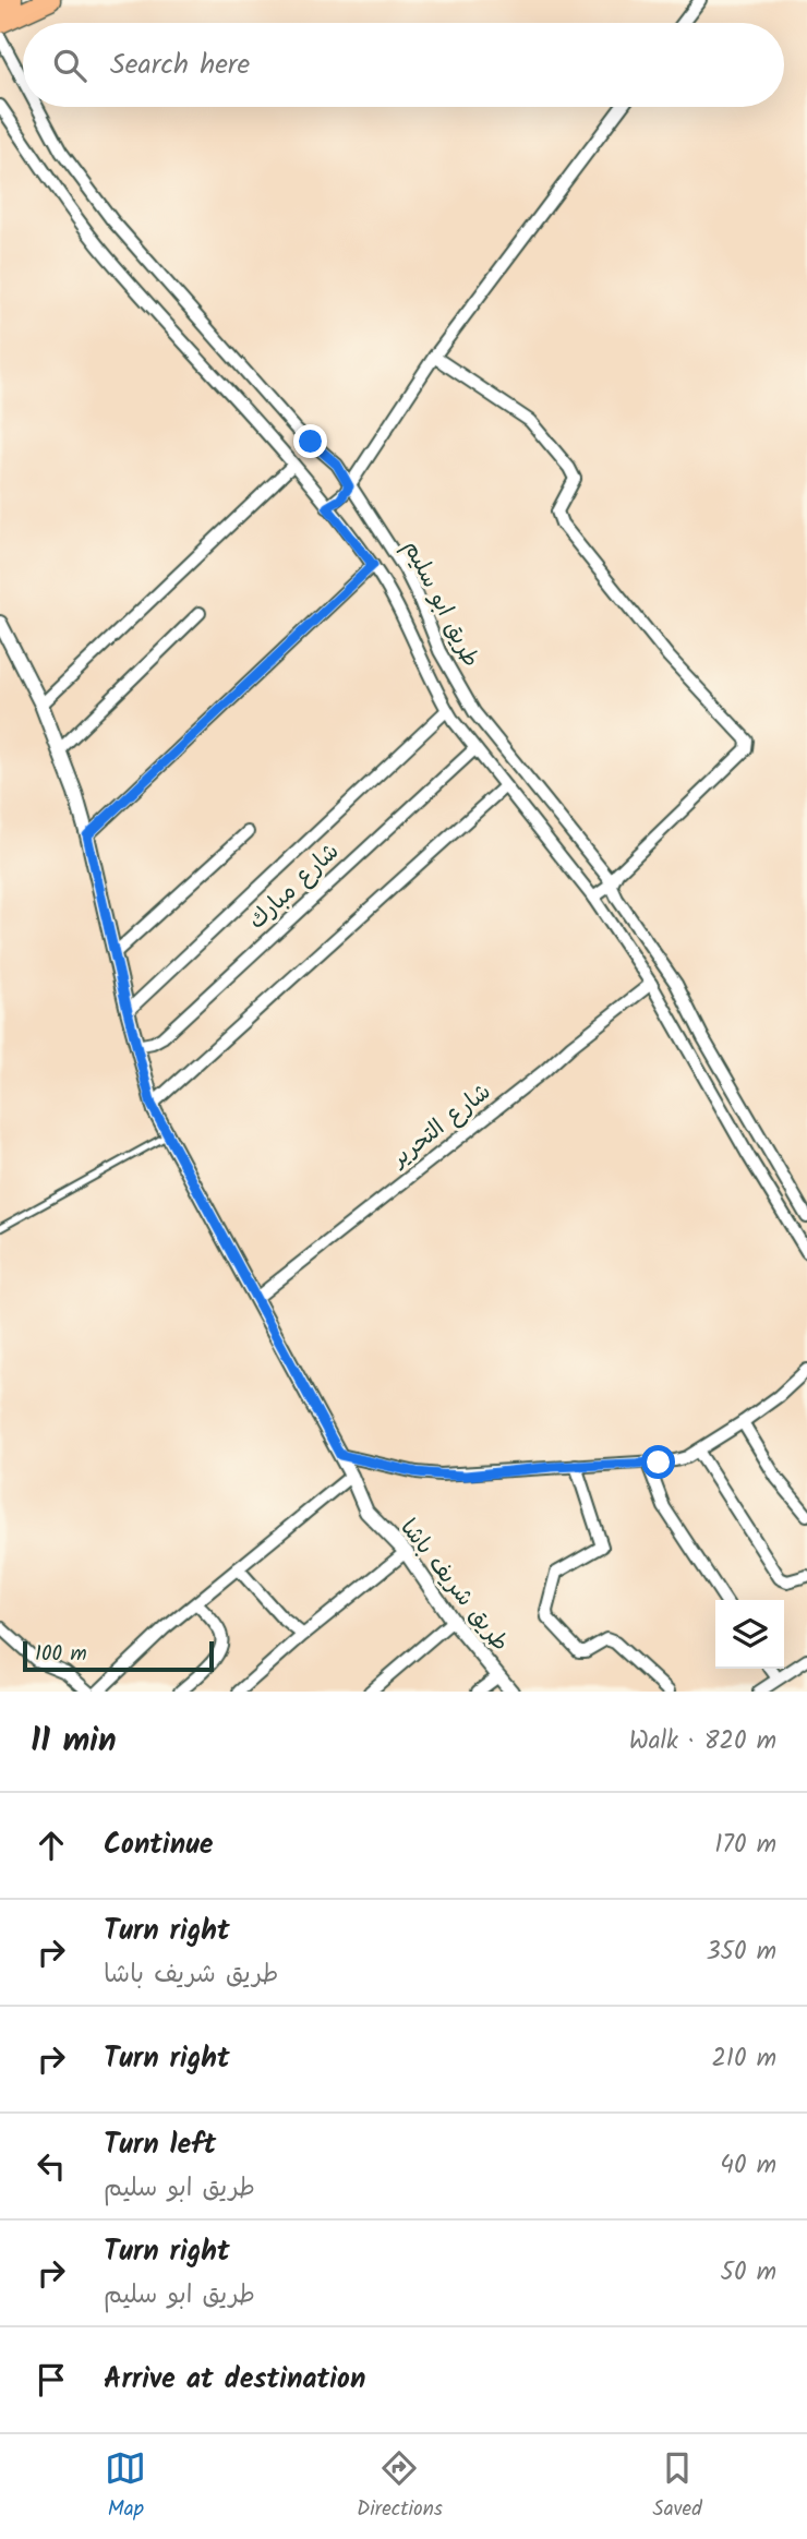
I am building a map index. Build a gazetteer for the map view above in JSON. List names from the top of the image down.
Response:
{
  "streets": {
    "street": [
      "طريق ابو سليم",
      "شارع مبارك",
      "شارع التحرير",
      "طريق شريف باشا"
    ]
  },
  "crossings": [
    ["طريق ابو سليم", "شارع مبارك"],
    ["طريق ابو سليم", "شارع التحرير"],
    ["شارع مبارك", "طريق شريف باشا"],
    ["شارع التحرير", "طريق شريف باشا"]
  ],
  "scale_bar": "100 m",
  "page": {
    "search": "Search here",
    "scale": "100 m",
    "heading": ["11 min", "Walk · 820 m"],
    "list": [
      ["Continue", "170 m"],
      ["Turn right", "طريق شريف باشا", "350 m"],
      ["Turn right", "210 m"],
      ["Turn left", "طريق ابو سليم", "40 m"],
      ["Turn right", "طريق ابو سليم", "50 m"],
      "Arrive at destination"
    ],
    "nav": ["Map", "Directions", "Saved"]
  }
}
